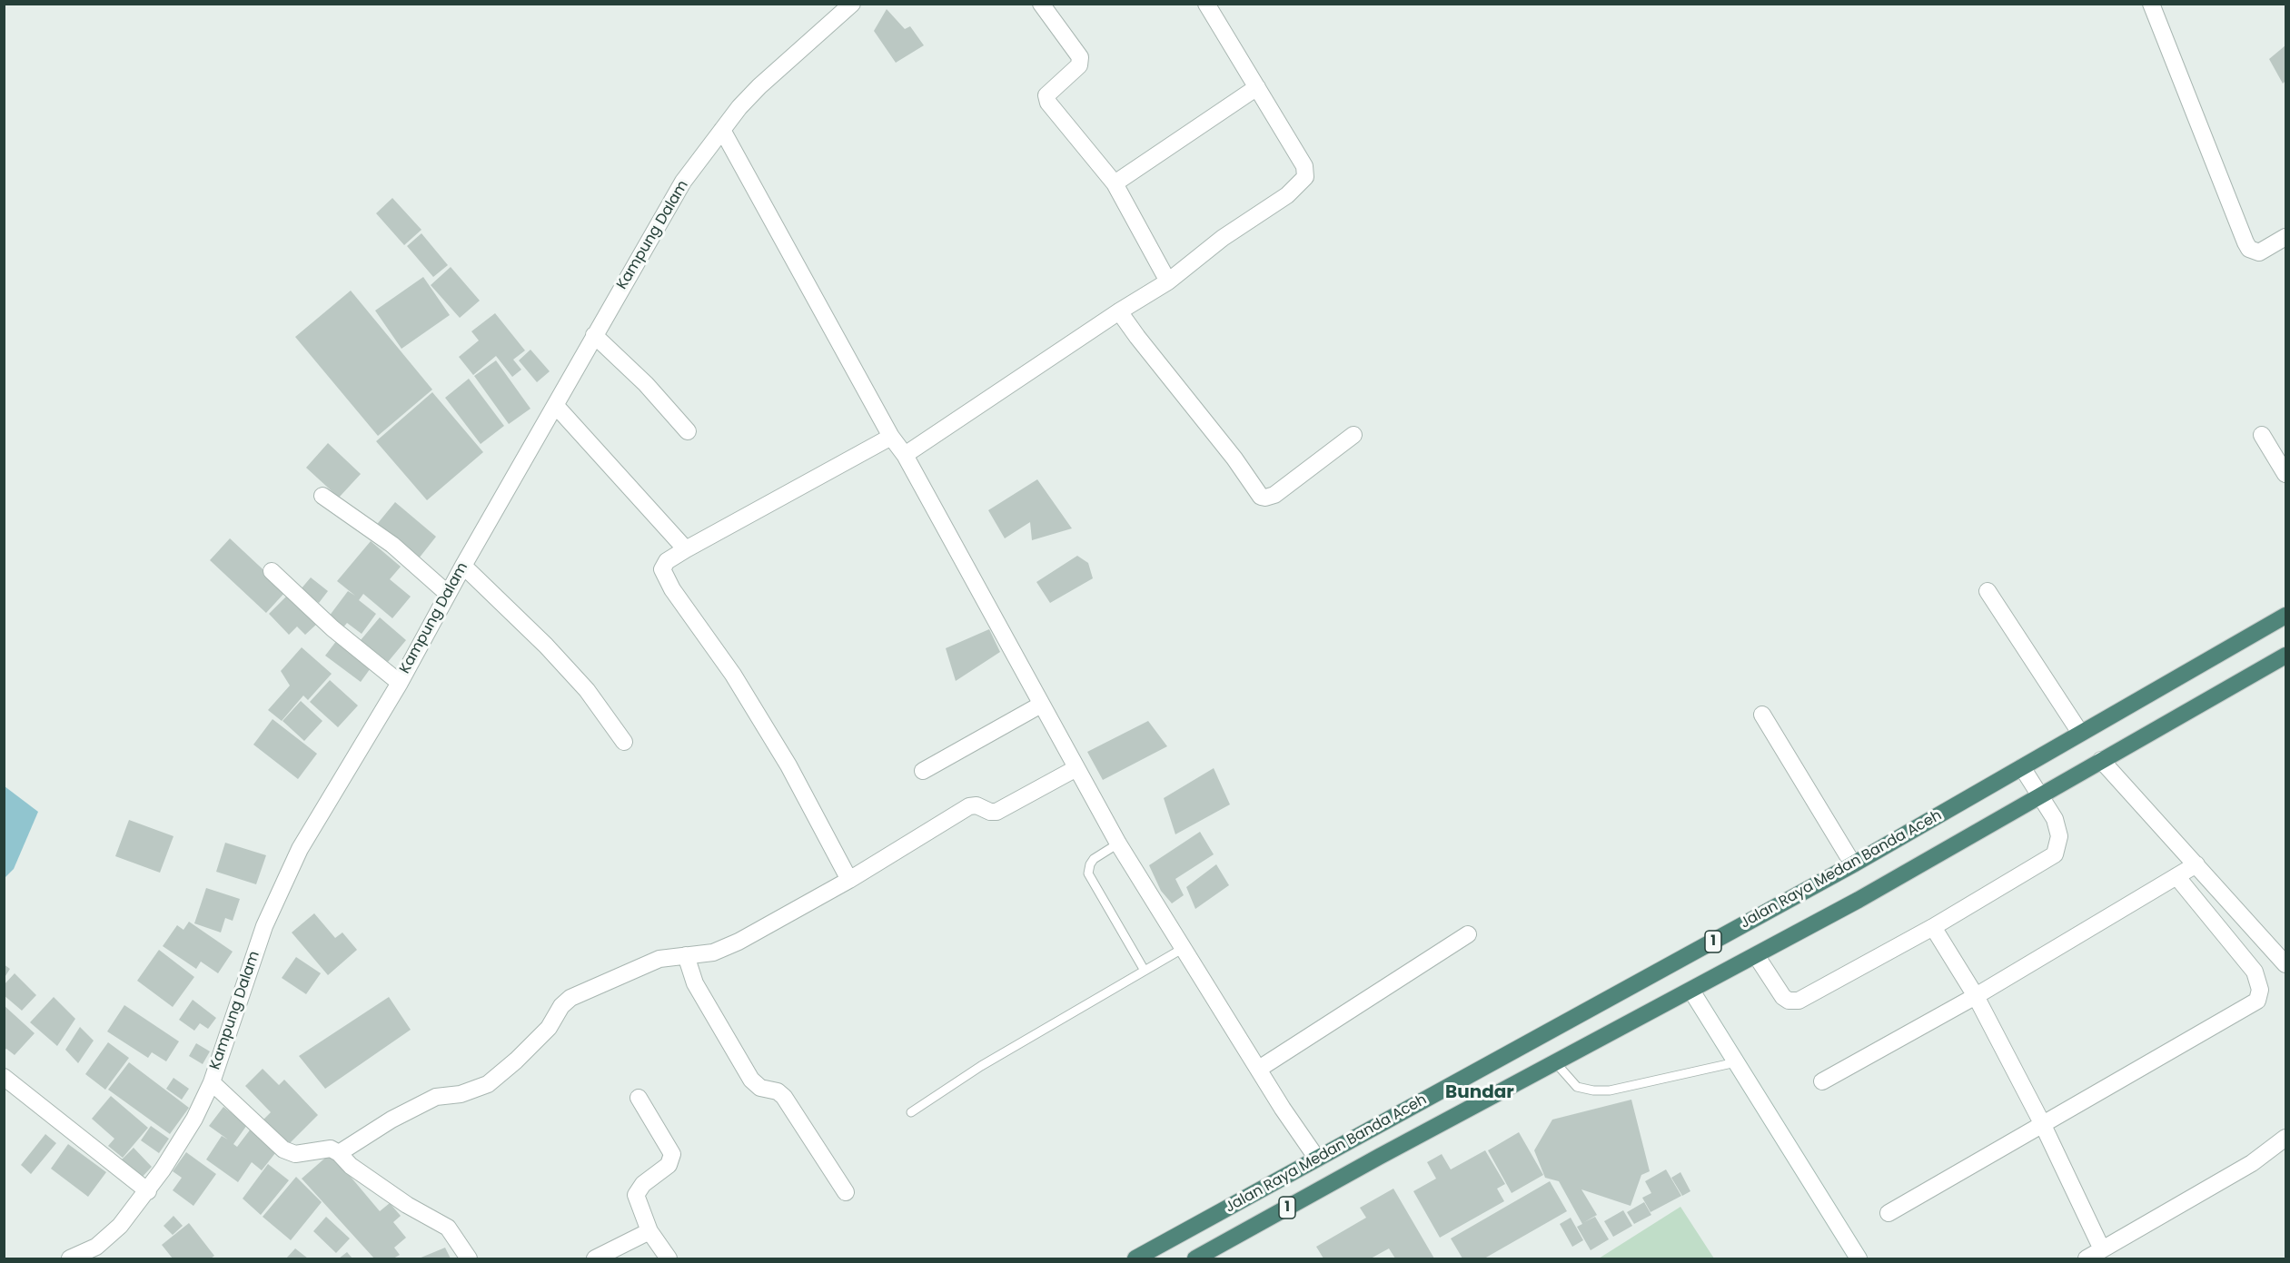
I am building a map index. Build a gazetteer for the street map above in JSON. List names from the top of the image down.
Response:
{
  "streets": {
    "highway": ["Jalan Raya Medan Banda Aceh", "1"],
    "street": ["Kampung Dalam"]
  },
  "districts": ["Bundar"]
}
